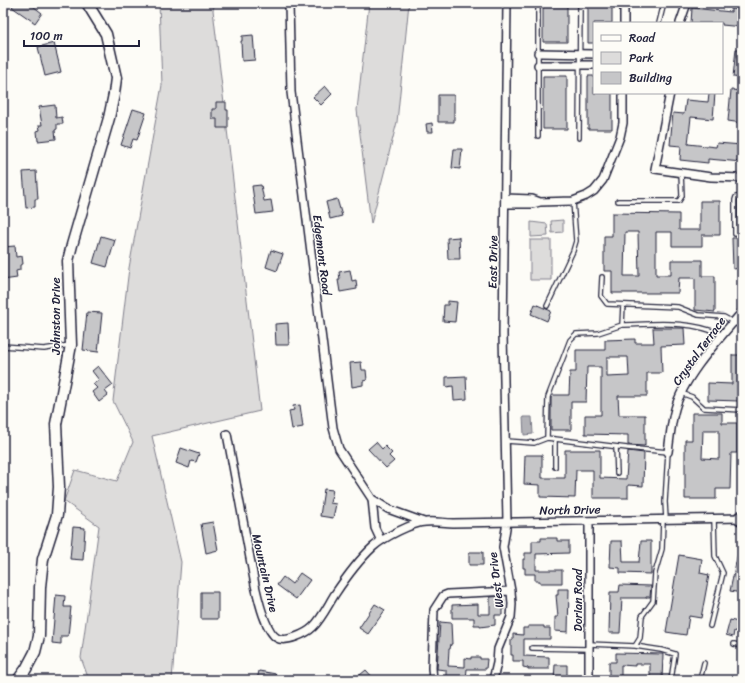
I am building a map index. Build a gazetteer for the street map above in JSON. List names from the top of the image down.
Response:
{
  "streets": {
    "street": [
      "Edgemont Road",
      "East Drive",
      "Johnston Drive",
      "Crystal Terrace",
      "North Drive",
      "Mountain Drive",
      "West Drive",
      "Dorian Road"
    ]
  },
  "crossings": [
    ["Edgemont Road", "North Drive"],
    ["Edgemont Road", "Mountain Drive"],
    ["East Drive", "North Drive"],
    ["East Drive", "West Drive"],
    ["North Drive", "Mountain Drive"],
    ["North Drive", "West Drive"],
    ["North Drive", "Dorian Road"]
  ],
  "legend": ["Road", "Park", "Building"],
  "scale_bar": "100 m"
}
